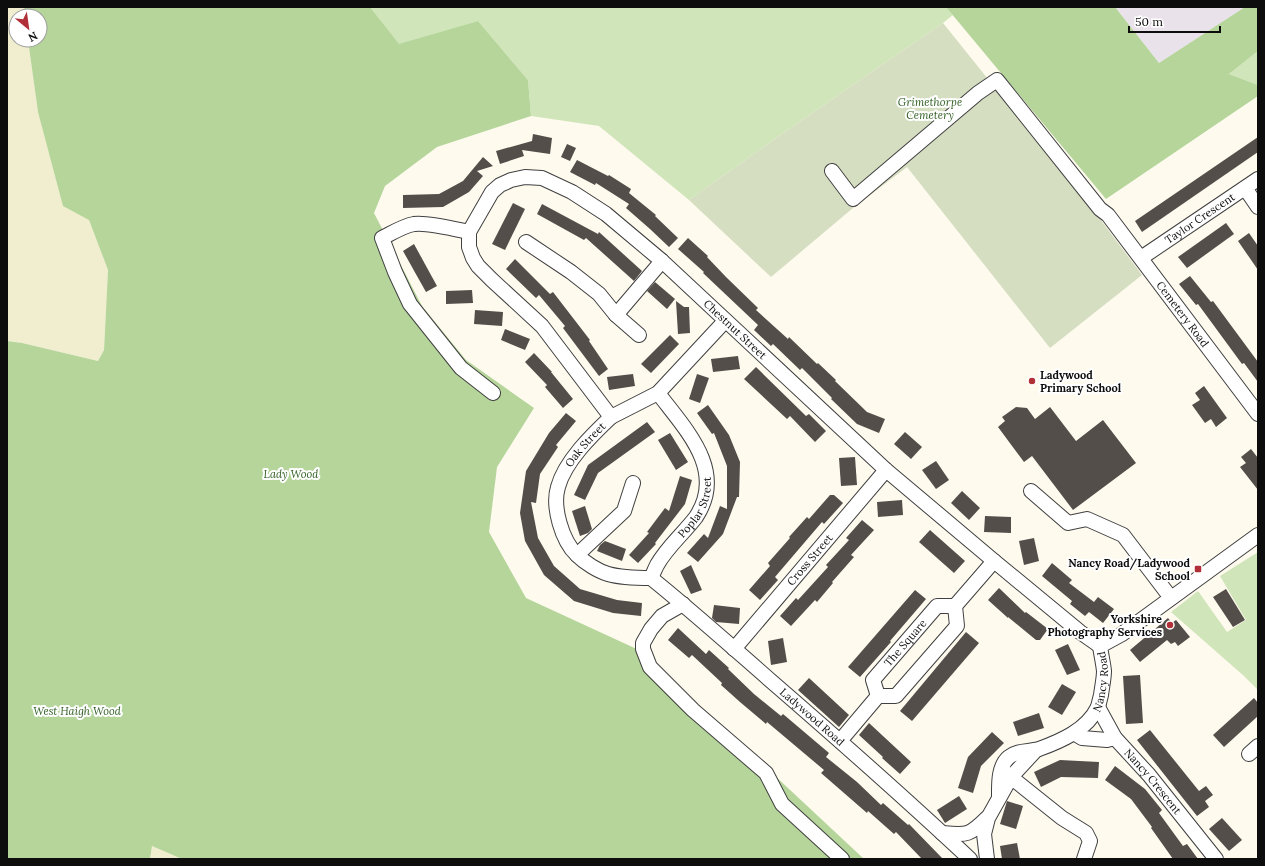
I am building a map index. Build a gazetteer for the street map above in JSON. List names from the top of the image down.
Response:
{
  "streets": {
    "street": [
      "Taylor Crescent",
      "Cemetery Road",
      "Chestnut Street",
      "Oak Street",
      "Poplar Street",
      "Cross Street",
      "The Square",
      "Nancy Road",
      "Ladywood Road",
      "Nancy Crescent"
    ]
  },
  "crossings": [
    ["Taylor Crescent", "Cemetery Road"],
    ["Chestnut Street", "Oak Street"],
    ["Chestnut Street", "Cross Street"],
    ["Chestnut Street", "Nancy Road"],
    ["Oak Street", "Poplar Street"],
    ["Oak Street", "Ladywood Road"],
    ["Poplar Street", "Ladywood Road"],
    ["Cross Street", "Ladywood Road"],
    ["Nancy Road", "Nancy Crescent"]
  ],
  "parks": ["Grimethorpe Cemetery", "Lady Wood", "West Haigh Wood"],
  "places": {
    "other": ["Ladywood Primary School", "Yorkshire Photography Services"],
    "transit": ["Nancy Road/Ladywood School"]
  },
  "scale_bar": "50 m",
  "north": "bottom right"
}
